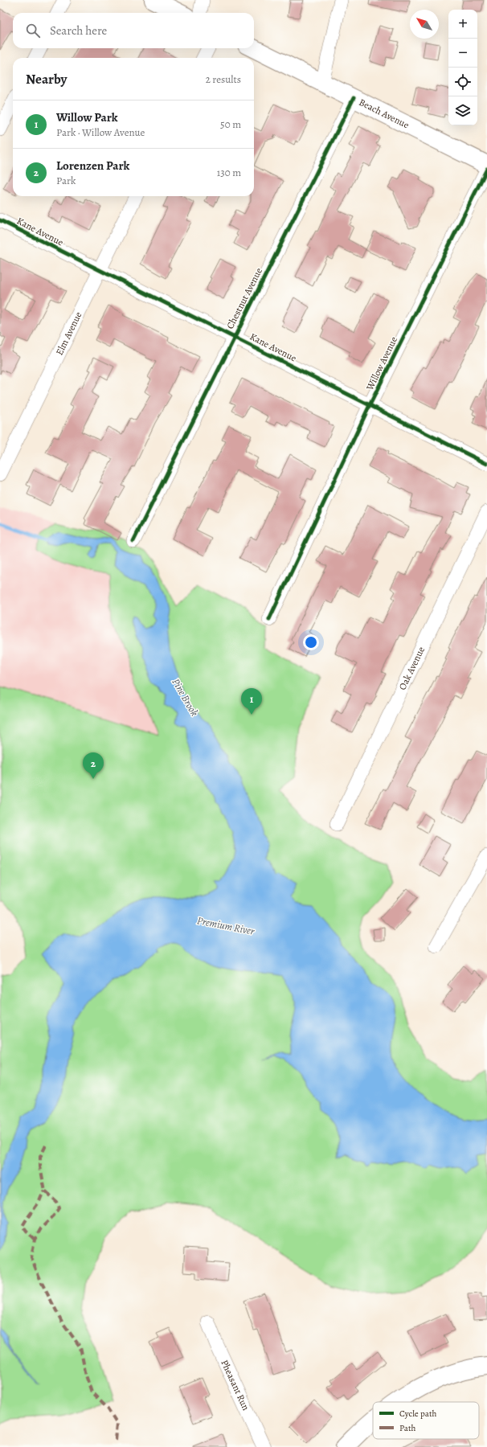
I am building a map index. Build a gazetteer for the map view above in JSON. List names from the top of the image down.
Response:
{
  "streets": {
    "street": [
      "Beach Avenue",
      "Kane Avenue",
      "Chestnut Avenue",
      "Elm Avenue",
      "Willow Avenue",
      "Oak Avenue",
      "Pheasant Run"
    ]
  },
  "crossings": [
    ["Beach Avenue", "Chestnut Avenue"],
    ["Kane Avenue", "Chestnut Avenue"],
    ["Kane Avenue", "Elm Avenue"],
    ["Kane Avenue", "Willow Avenue"]
  ],
  "water": ["Pine Brook", "Premium River"],
  "legend": ["Cycle path", "Path"],
  "north": "top left",
  "page": {
    "map_buttons": ["+", "−"],
    "search": "Search here",
    "heading": ["Nearby", "2 results"],
    "list": [
      {
        "mark": "1",
        "name": "Willow Park",
        "note": "Park · Willow Avenue",
        "value": "50 m"
      },
      {
        "mark": "2",
        "name": "Lorenzen Park",
        "note": "Park",
        "value": "130 m"
      }
    ],
    "pins": ["1", "2"]
  }
}
